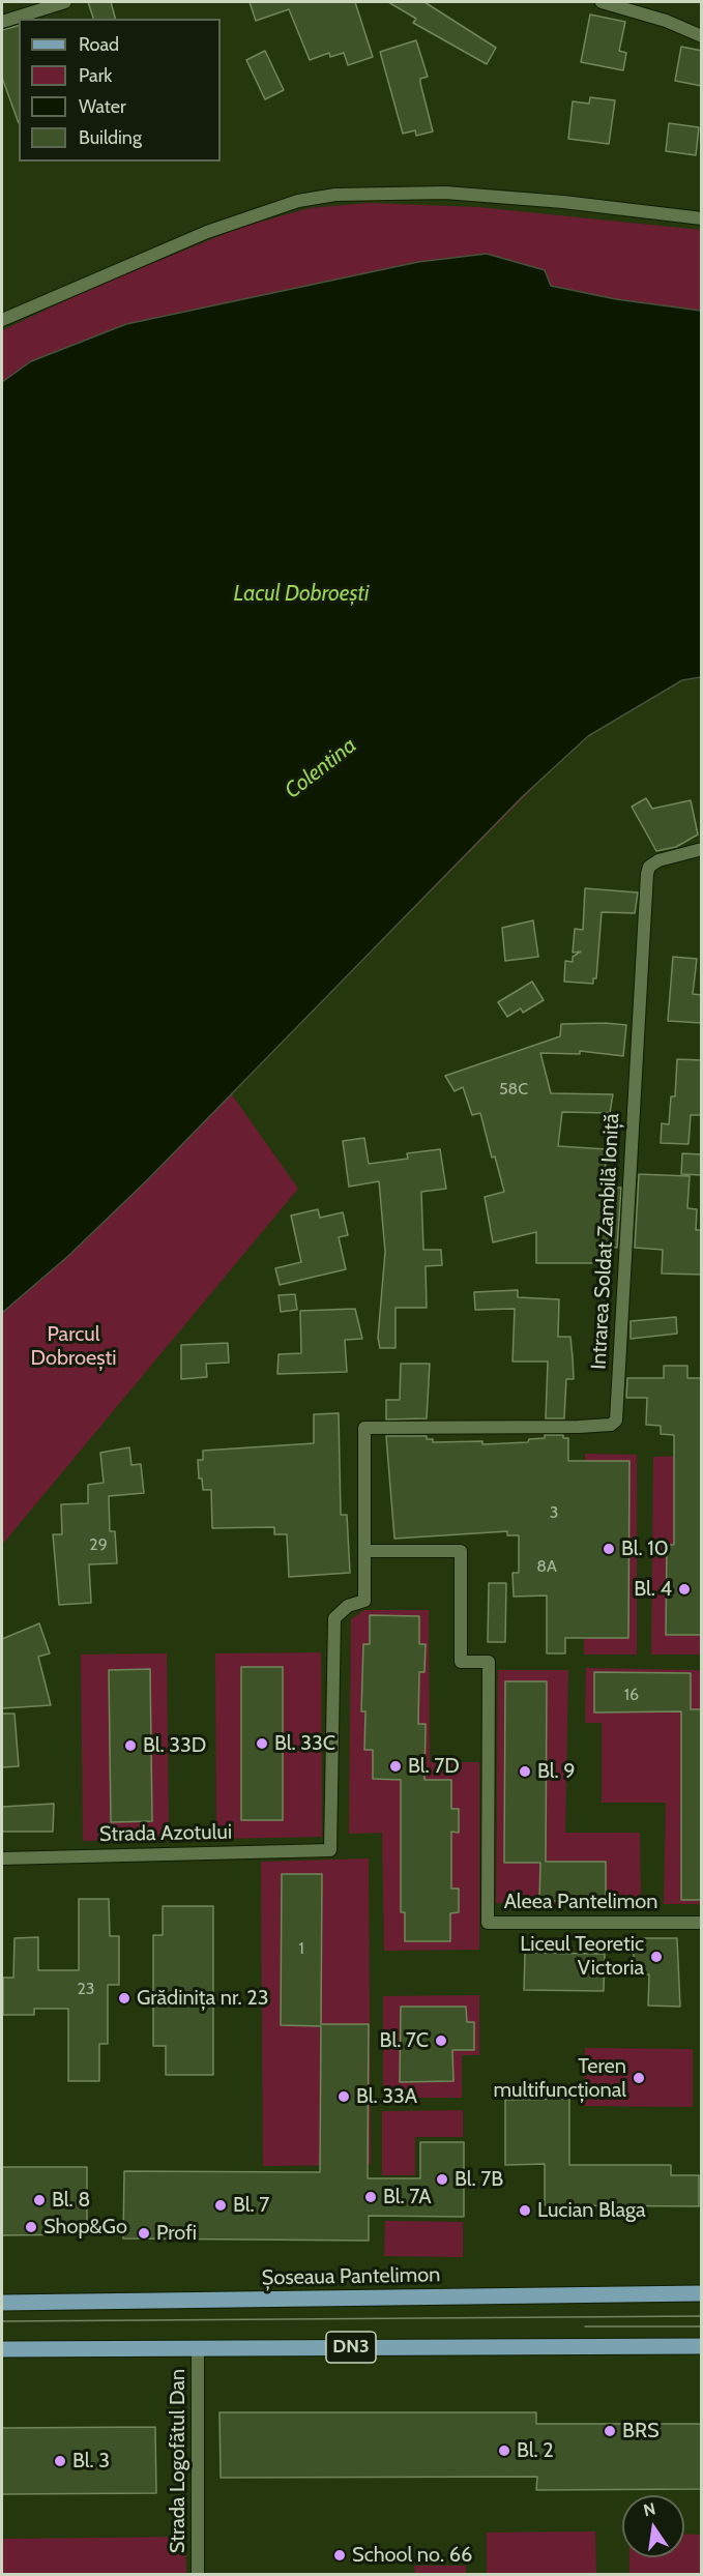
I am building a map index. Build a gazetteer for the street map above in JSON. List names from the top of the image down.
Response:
{
  "streets": {
    "main road": ["Șoseaua Pantelimon", "DN3"],
    "street": [
      "Intrarea Soldat Zambilă Ioniță",
      "Strada Azotului",
      "Aleea Pantelimon",
      "Strada Logofătul Dan"
    ]
  },
  "crossings": [
    ["Intrarea Soldat Zambilă Ioniță", "Strada Azotului"],
    ["Intrarea Soldat Zambilă Ioniță", "Aleea Pantelimon"],
    ["Strada Azotului", "Aleea Pantelimon"],
    ["DN3", "Strada Logofătul Dan"]
  ],
  "water": ["Lacul Dobroești", "Colentina"],
  "parks": ["Parcul Dobroești"],
  "places": [
    "Bl. 10",
    "Bl. 4",
    "Bl. 33C",
    "Bl. 33D",
    "Bl. 7D",
    "Bl. 9",
    "Liceul Teoretic Victoria",
    "Grădinița nr. 23",
    "Bl. 7C",
    "Teren multifuncțional",
    "Bl. 33A",
    "Bl. 7B",
    "Bl. 7A",
    "Bl. 8",
    "Bl. 7",
    "Lucian Blaga",
    "Shop&Go",
    "Profi",
    "BRS",
    "Bl. 2",
    "Bl. 3",
    "School no. 66"
  ],
  "house_numbers": [
    "58C",
    "3",
    "29",
    "8A",
    "16",
    "1",
    "23"
  ],
  "legend": [
    "Road",
    "Park",
    "Water",
    "Building"
  ],
  "north": "top"
}
